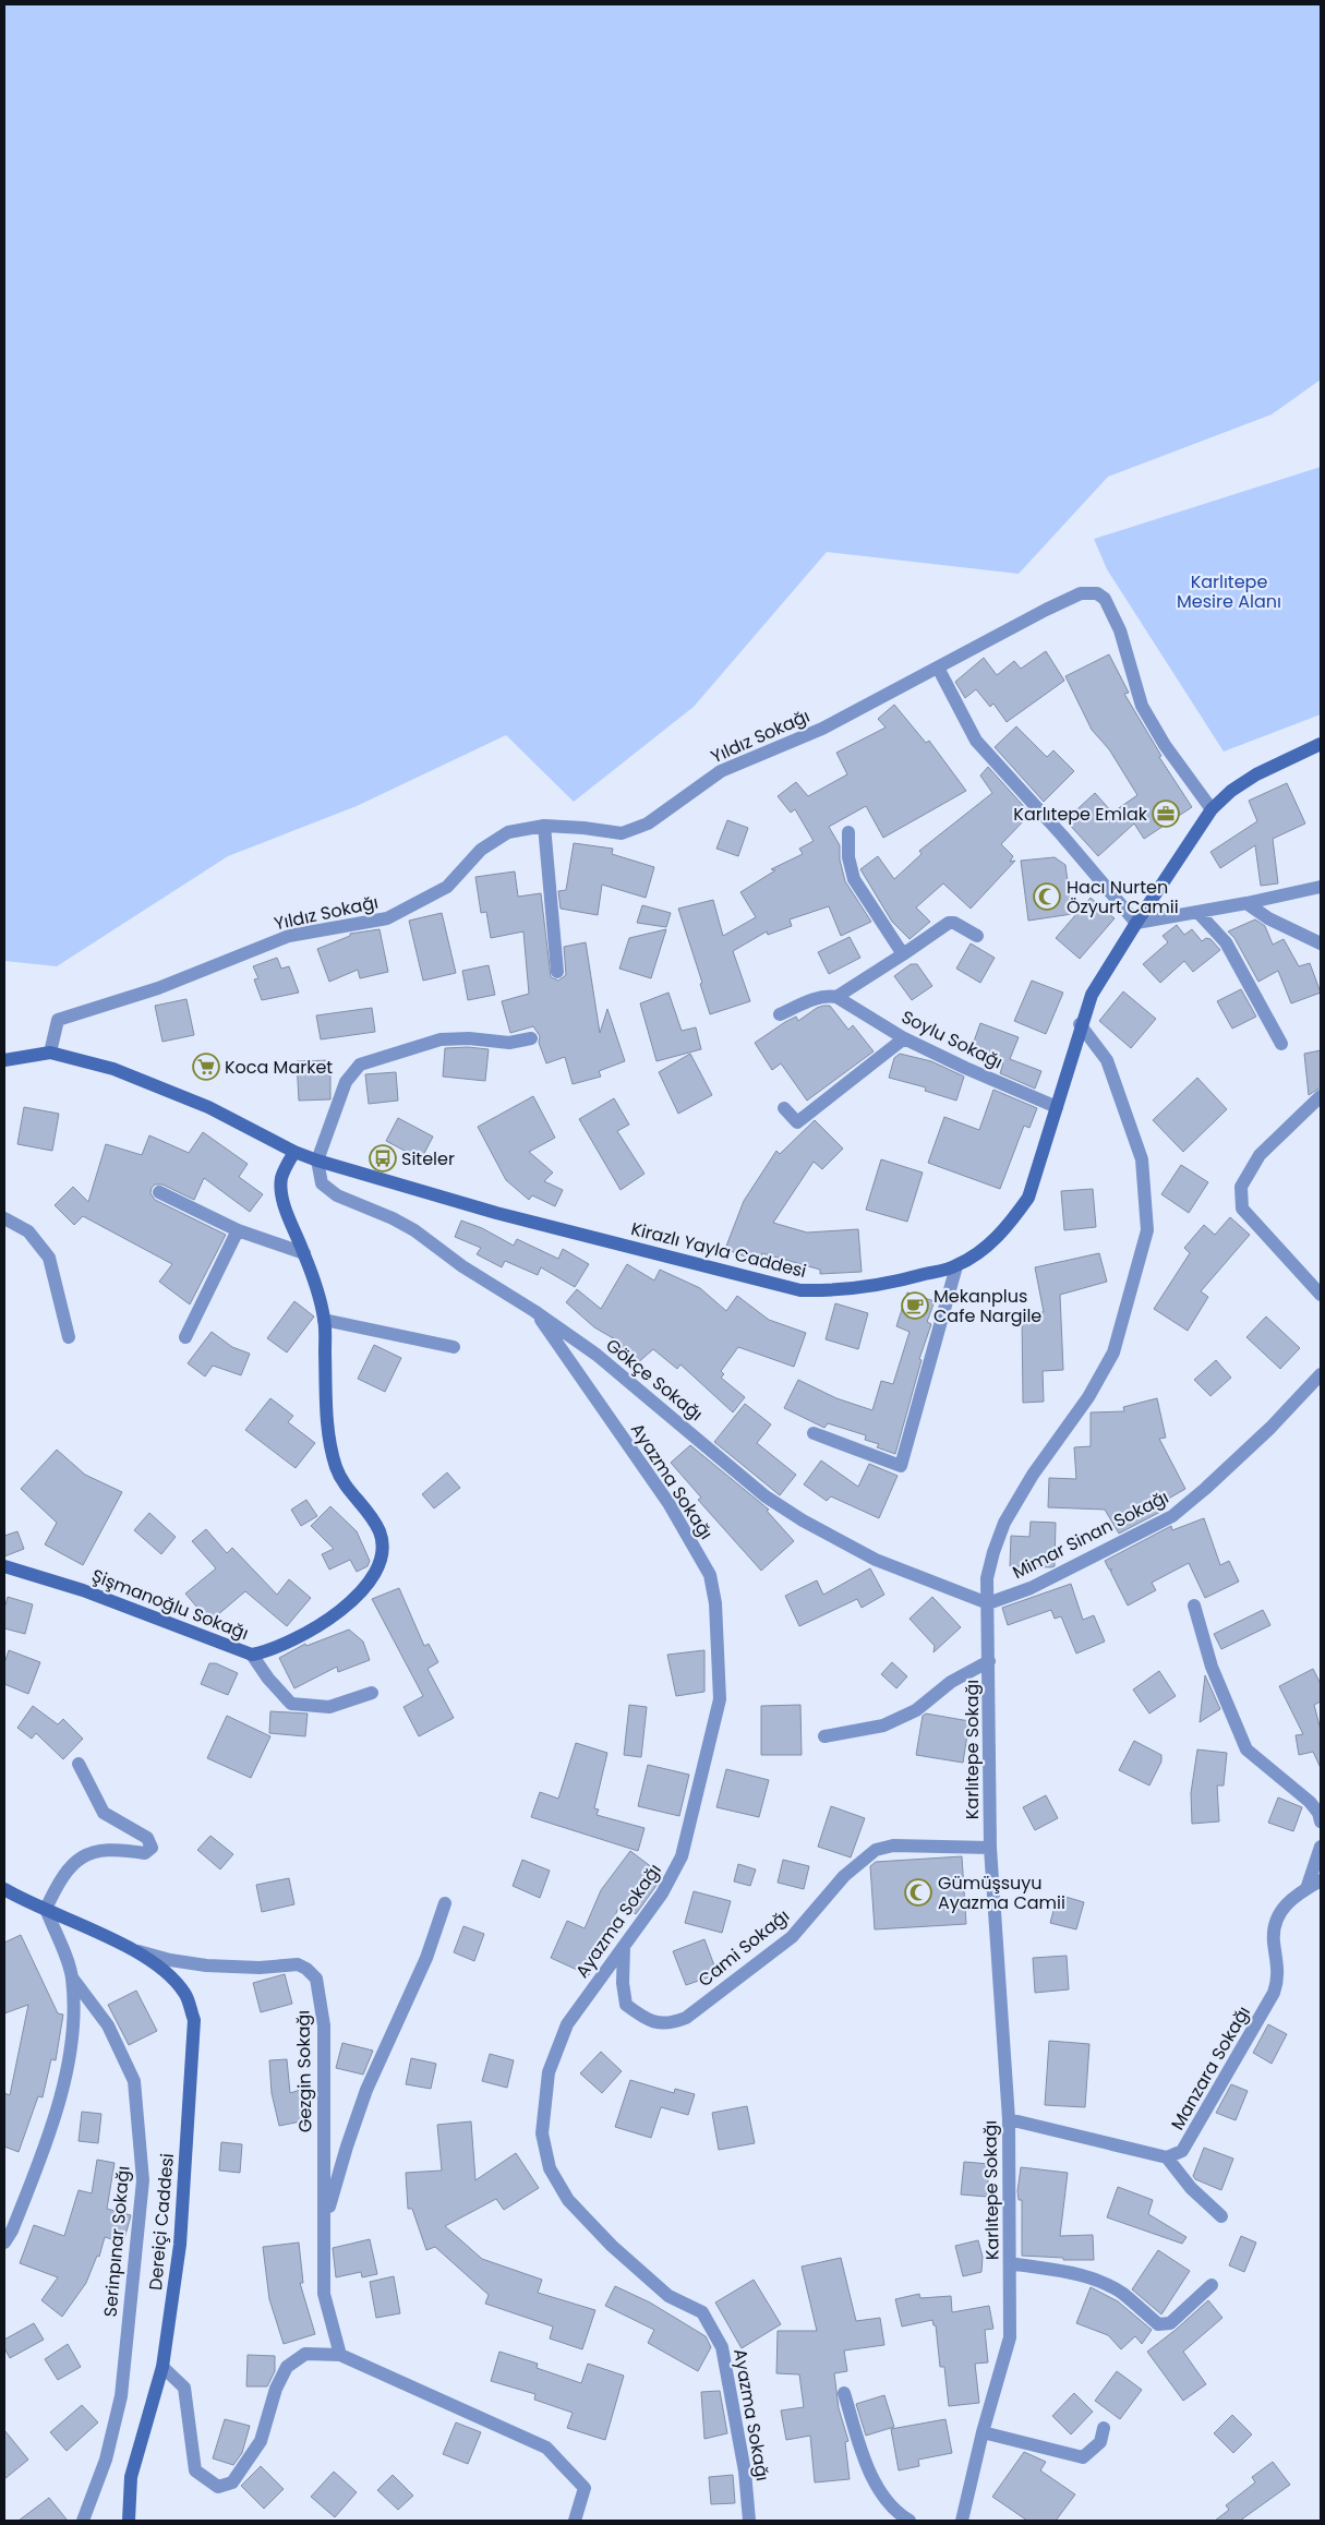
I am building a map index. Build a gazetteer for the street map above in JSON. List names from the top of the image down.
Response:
{
  "streets": {
    "main road": ["Kirazlı Yayla Caddesi", "Şişmanoğlu Sokağı", "Dereiçi Caddesi"],
    "street": [
      "Yıldız Sokağı",
      "Soylu Sokağı",
      "Gökçe Sokağı",
      "Ayazma Sokağı",
      "Mimar Sinan Sokağı",
      "Karlıtepe Sokağı",
      "Cami Sokağı",
      "Manzara Sokağı",
      "Gezgin Sokağı",
      "Serinpınar Sokağı"
    ]
  },
  "crossings": [
    ["Yıldız Sokağı", "Kirazlı Yayla Caddesi"],
    ["Soylu Sokağı", "Kirazlı Yayla Caddesi"],
    ["Kirazlı Yayla Caddesi", "Gökçe Sokağı"],
    ["Kirazlı Yayla Caddesi", "Şişmanoğlu Sokağı"],
    ["Kirazlı Yayla Caddesi", "Karlıtepe Sokağı"],
    ["Gökçe Sokağı", "Ayazma Sokağı"],
    ["Gökçe Sokağı", "Mimar Sinan Sokağı"],
    ["Gökçe Sokağı", "Karlıtepe Sokağı"],
    ["Ayazma Sokağı", "Cami Sokağı"],
    ["Mimar Sinan Sokağı", "Karlıtepe Sokağı"],
    ["Karlıtepe Sokağı", "Cami Sokağı"],
    ["Gezgin Sokağı", "Dereiçi Caddesi"]
  ],
  "parks": ["Karlıtepe Mesire Alanı"],
  "places": {
    "office": ["Karlıtepe Emlak"],
    "mosque": ["Hacı Nurten Özyurt Camii", "Gümüşsuyu Ayazma Camii"],
    "supermarket": ["Koca Market"],
    "bus stop": ["Siteler"],
    "cafe": ["Mekanplus Cafe Nargile"]
  }
}
